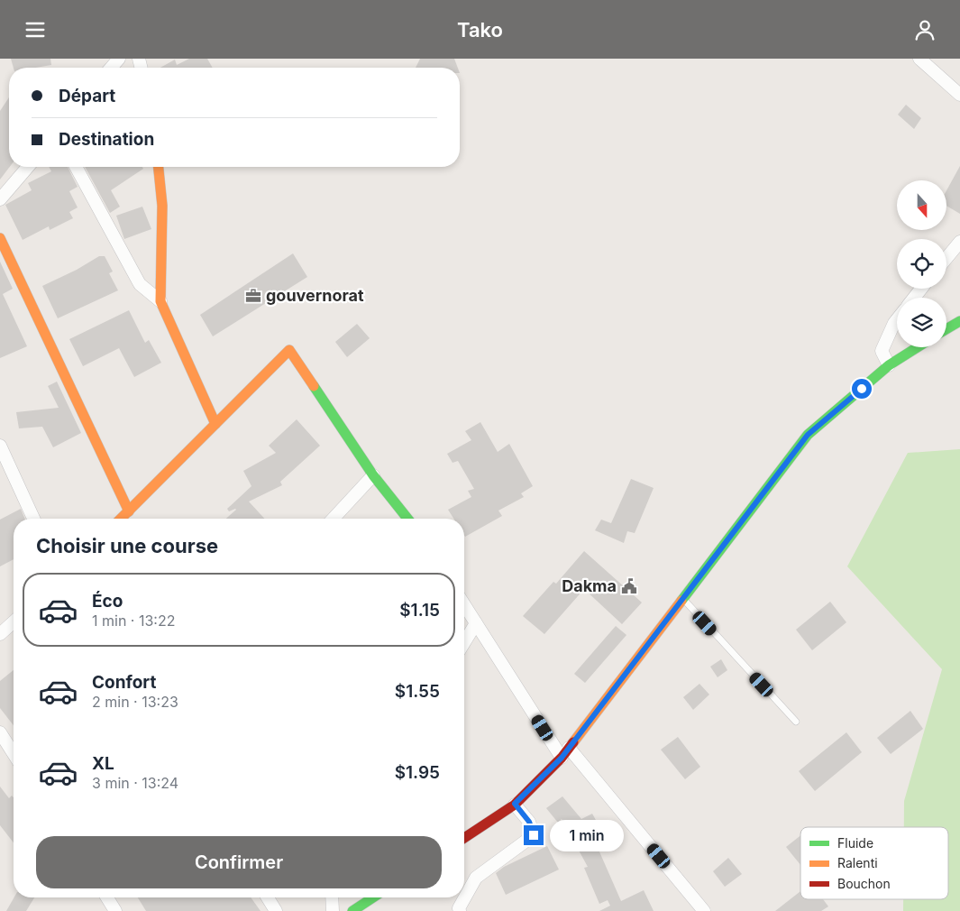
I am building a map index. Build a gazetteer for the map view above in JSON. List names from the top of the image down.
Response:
{
  "places": {
    "office": ["gouvernorat"],
    "public building": ["Dakma"]
  },
  "legend": ["Fluide", "Ralenti", "Bouchon"],
  "north": "bottom",
  "page": {
    "header": "Tako",
    "banner": ["Départ", "Destination"],
    "heading": "Choisir une course",
    "list": [
      {
        "name": "Éco",
        "note": "1 min · 13:22",
        "value": "$1.15"
      },
      {
        "name": "Confort",
        "note": "2 min · 13:23",
        "value": "$1.55"
      },
      {
        "name": "XL",
        "note": "3 min · 13:24",
        "value": "$1.95"
      }
    ],
    "bubble": "1 min",
    "buttons": "Confirmer"
  }
}
